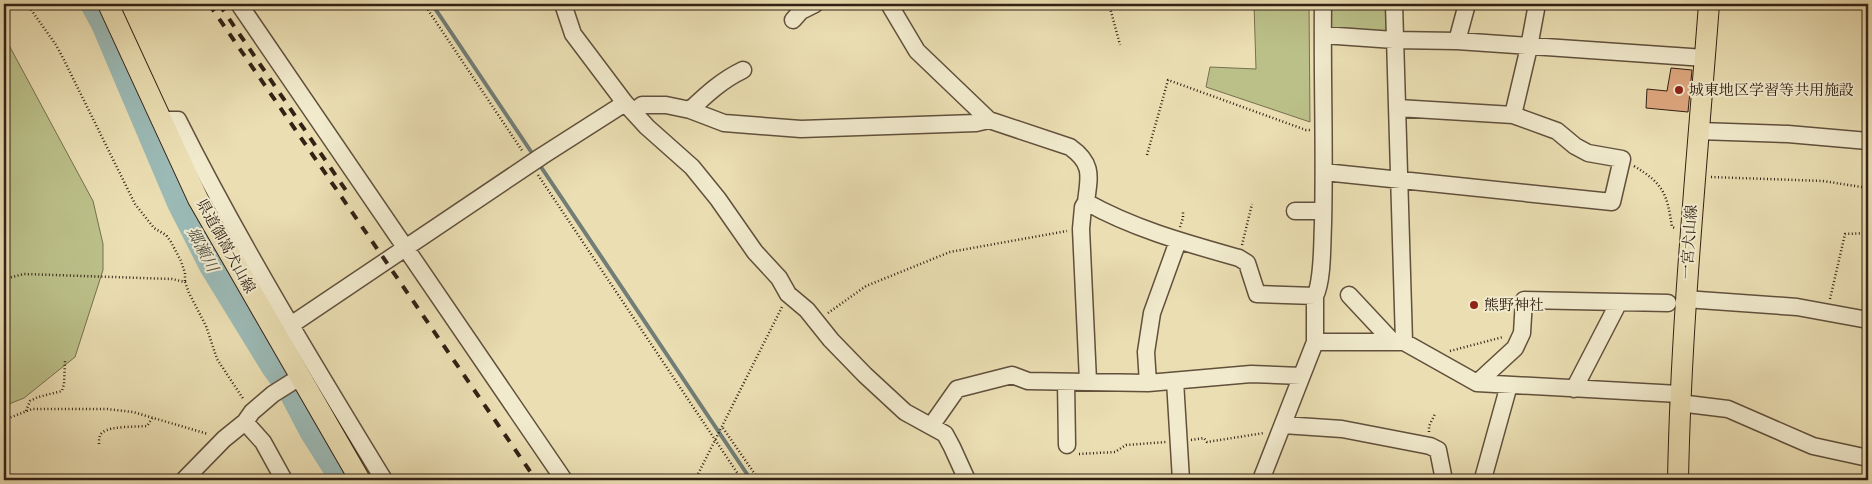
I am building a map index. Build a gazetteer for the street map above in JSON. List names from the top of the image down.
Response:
{
  "streets": {
    "main road": ["一宮犬山線", "県道御嵩犬山線"]
  },
  "water": ["郷瀬川"],
  "places": ["城東地区学習等共用施設", "熊野神社"]
}
